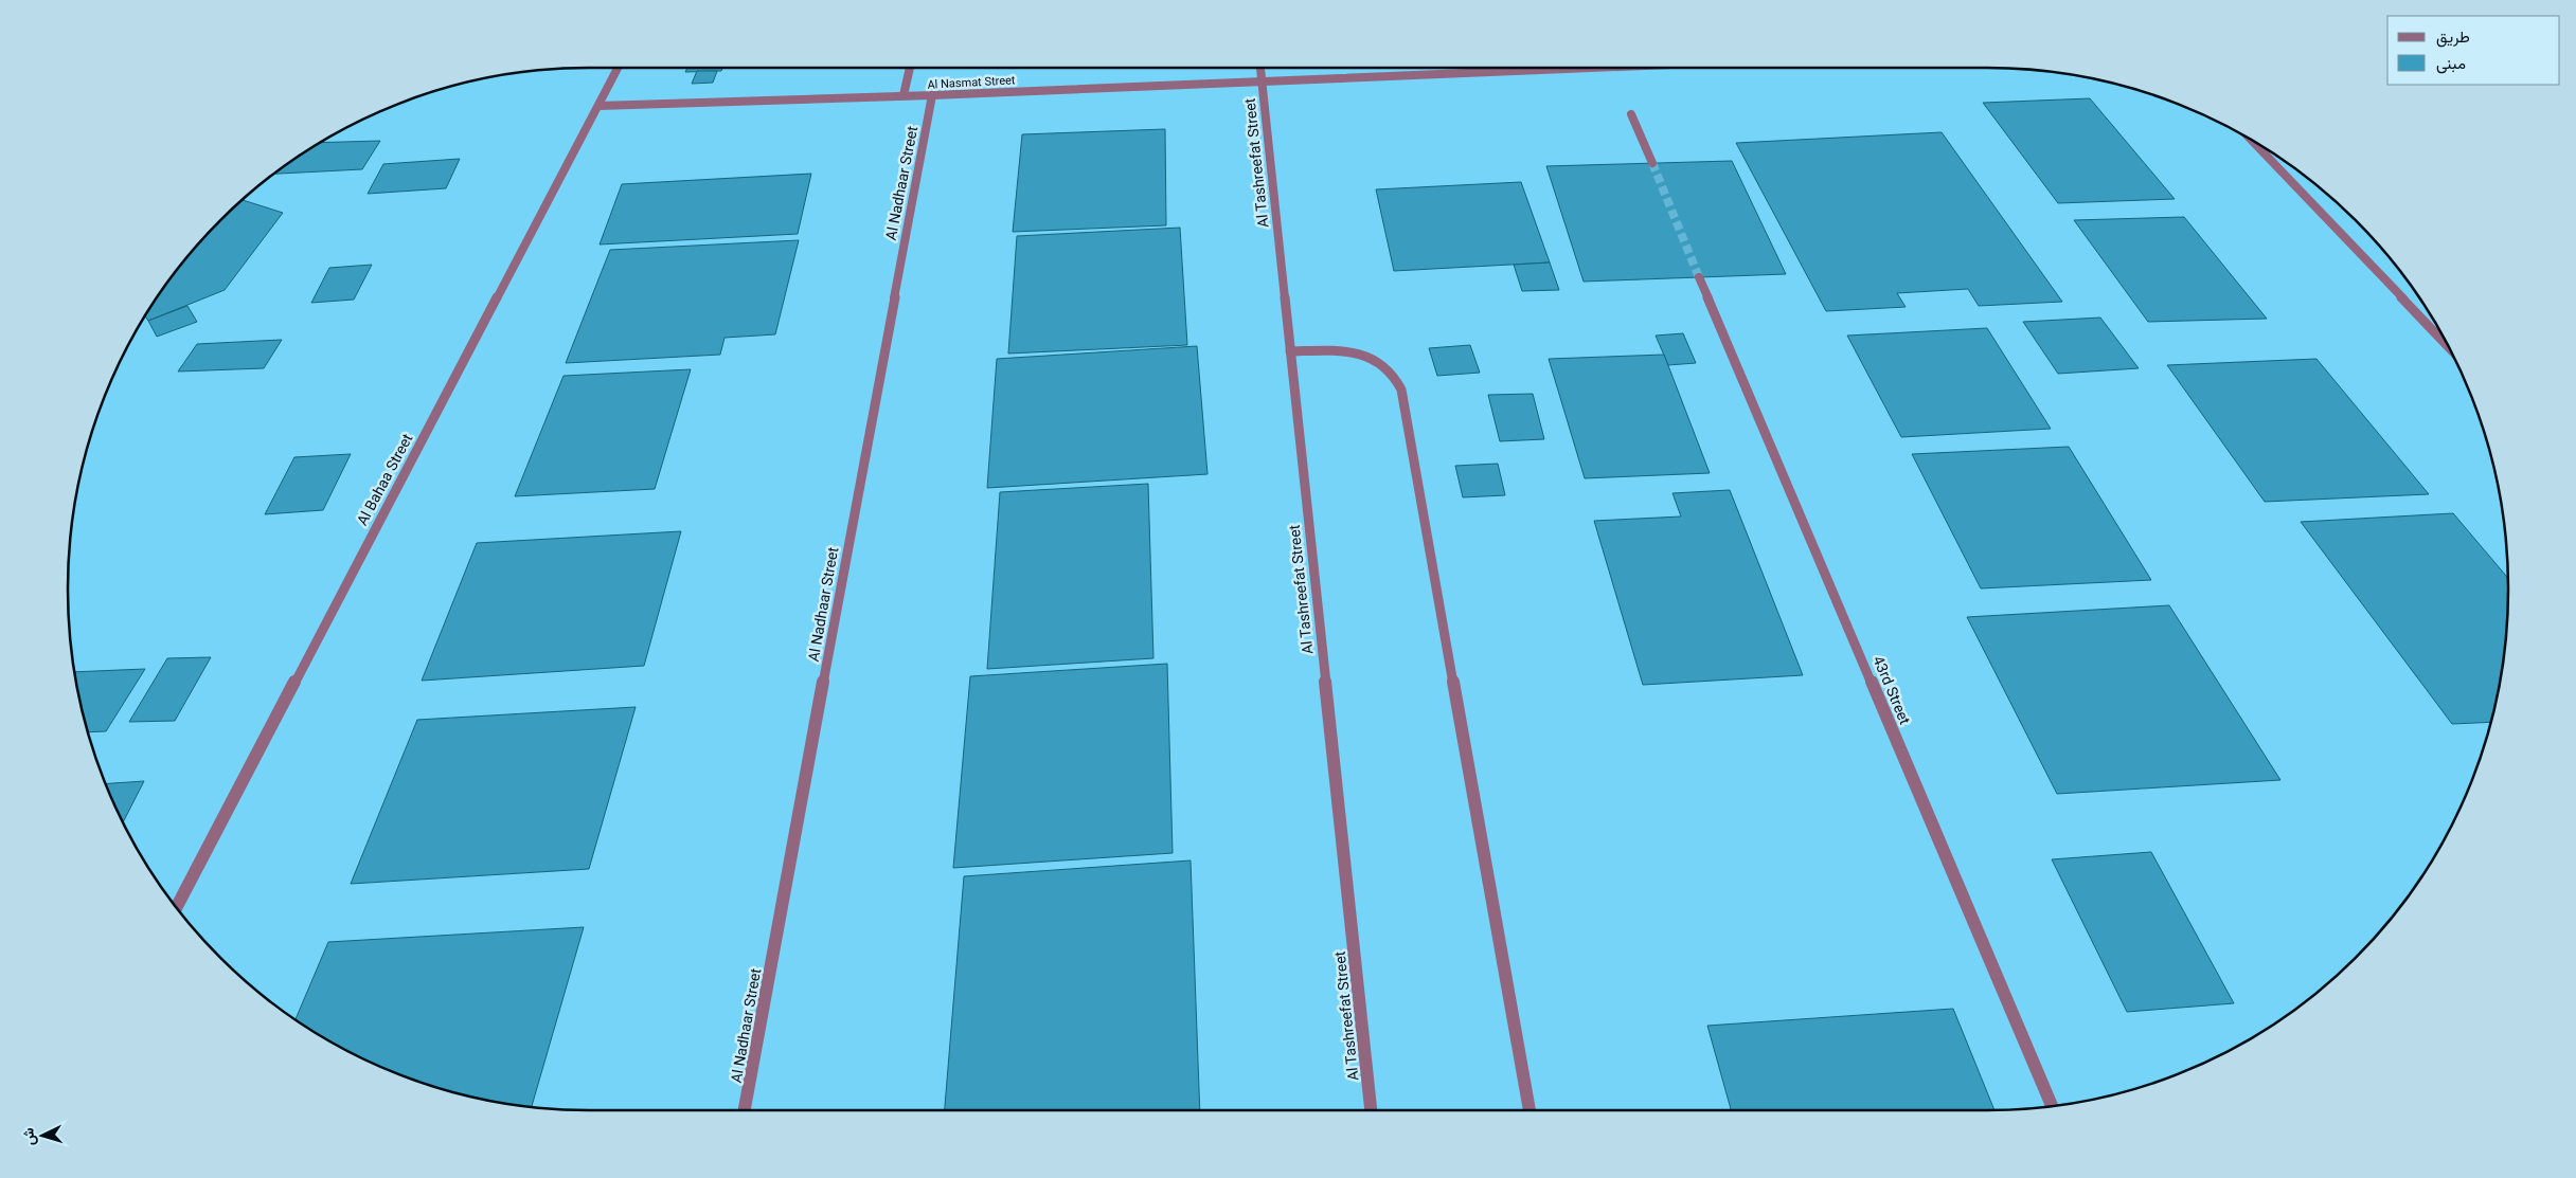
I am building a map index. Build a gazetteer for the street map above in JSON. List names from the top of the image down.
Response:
{
  "streets": {
    "street": [
      "Al Nasmat Street",
      "Al Tashreefat Street",
      "Al Nadhaar Street",
      "Al Bahaa Street",
      "43rd Street"
    ]
  },
  "crossings": [
    ["Al Nasmat Street", "Al Tashreefat Street"],
    ["Al Nasmat Street", "Al Nadhaar Street"],
    ["Al Nasmat Street", "Al Bahaa Street"]
  ],
  "legend": ["طريق", "مبنى"],
  "north": "left"
}
